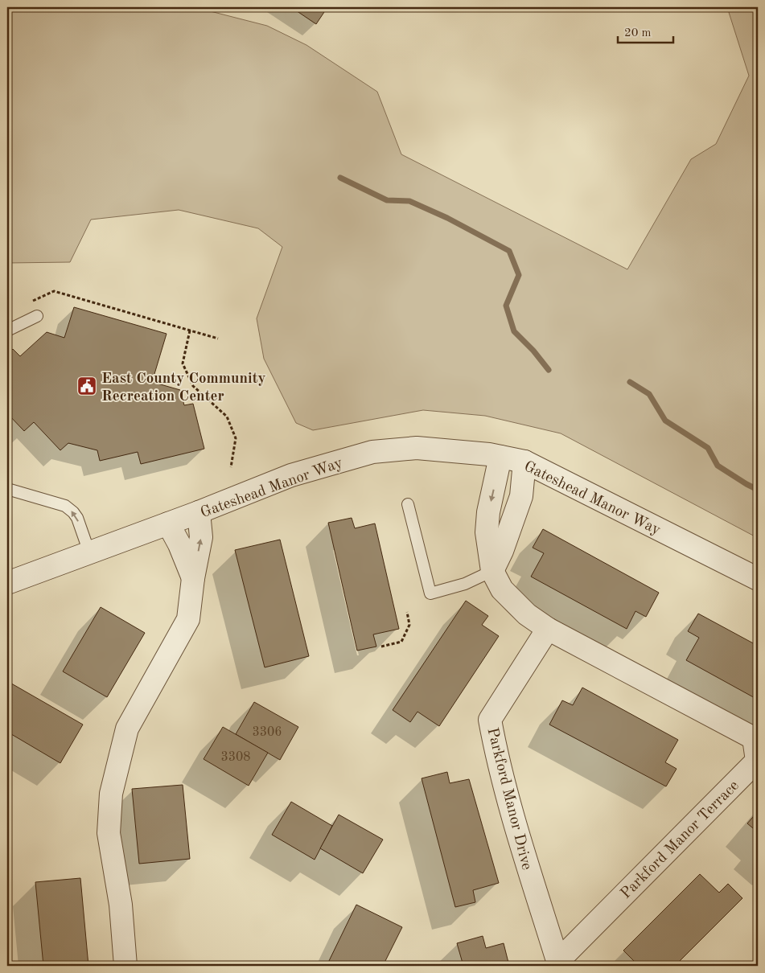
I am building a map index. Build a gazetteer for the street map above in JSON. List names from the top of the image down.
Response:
{
  "streets": {
    "street": ["Gateshead Manor Way", "Parkford Manor Drive", "Parkford Manor Terrace"]
  },
  "crossings": [
    ["Parkford Manor Drive", "Parkford Manor Terrace"]
  ],
  "places": {
    "public building": ["East County Community Recreation Center"]
  },
  "house_numbers": ["3306", "3308"],
  "scale_bar": "20 m"
}
